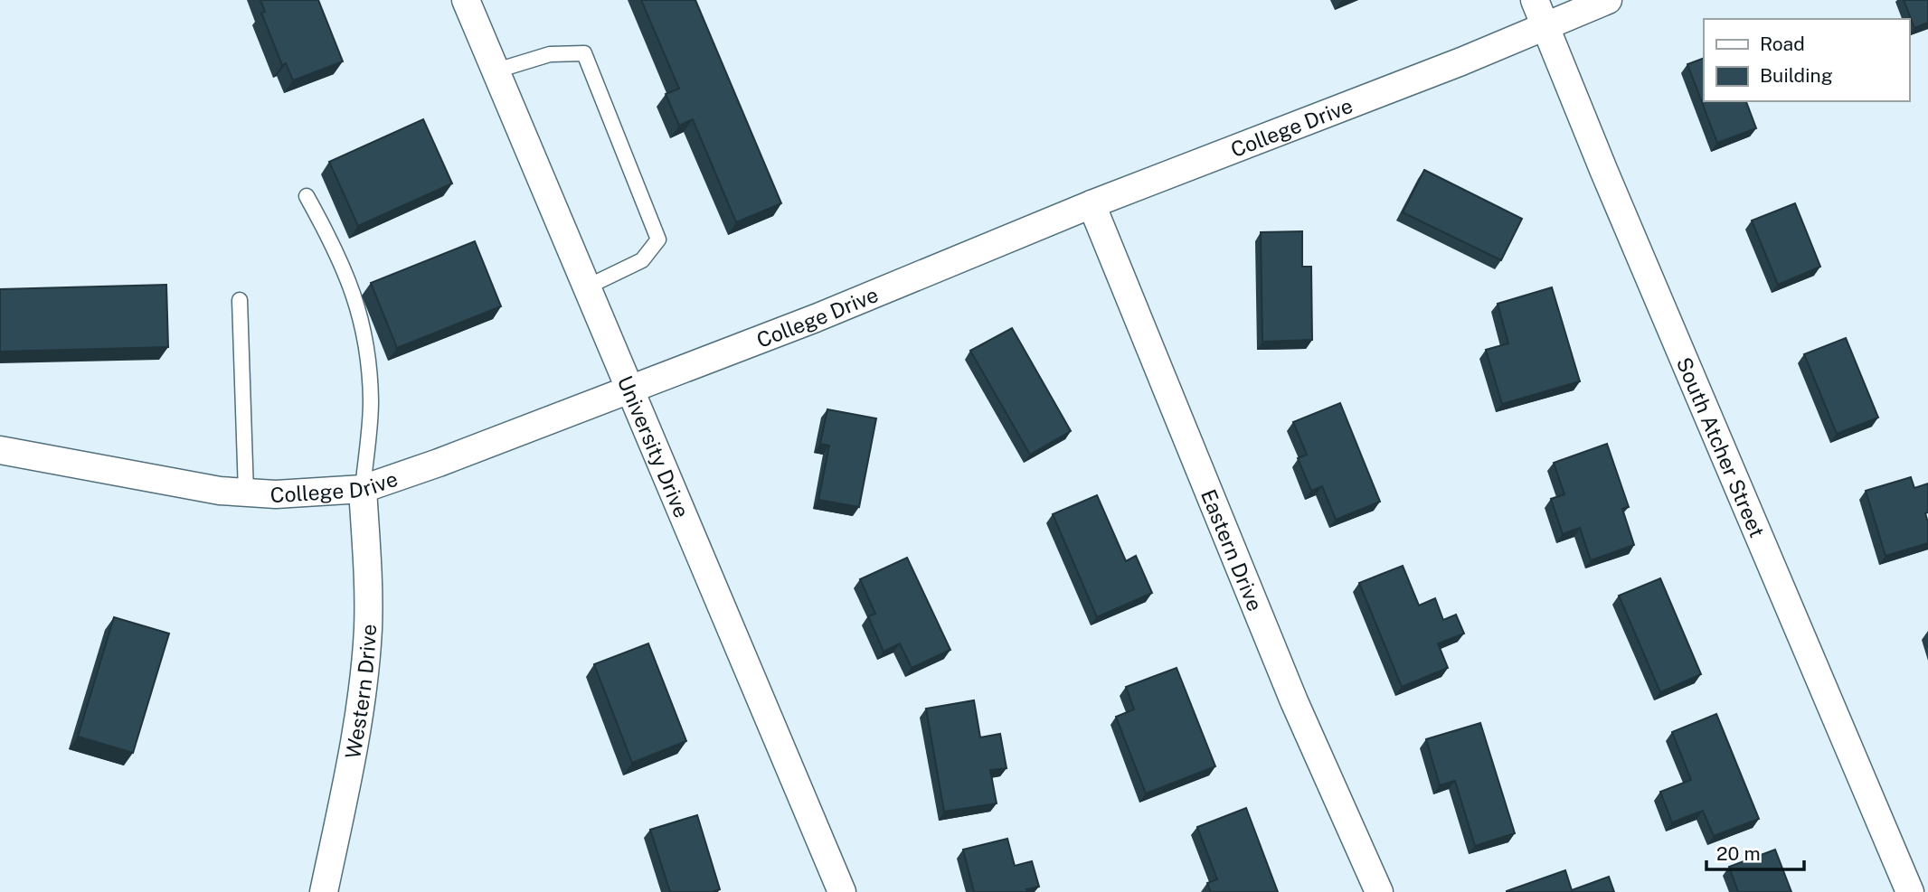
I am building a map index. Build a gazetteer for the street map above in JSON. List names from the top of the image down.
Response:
{
  "streets": {
    "street": [
      "College Drive",
      "University Drive",
      "South Atcher Street",
      "Eastern Drive",
      "Western Drive"
    ]
  },
  "crossings": [
    ["College Drive", "University Drive"],
    ["College Drive", "South Atcher Street"],
    ["College Drive", "Eastern Drive"],
    ["College Drive", "Western Drive"]
  ],
  "legend": ["Road", "Building"],
  "scale_bar": "20 m"
}
